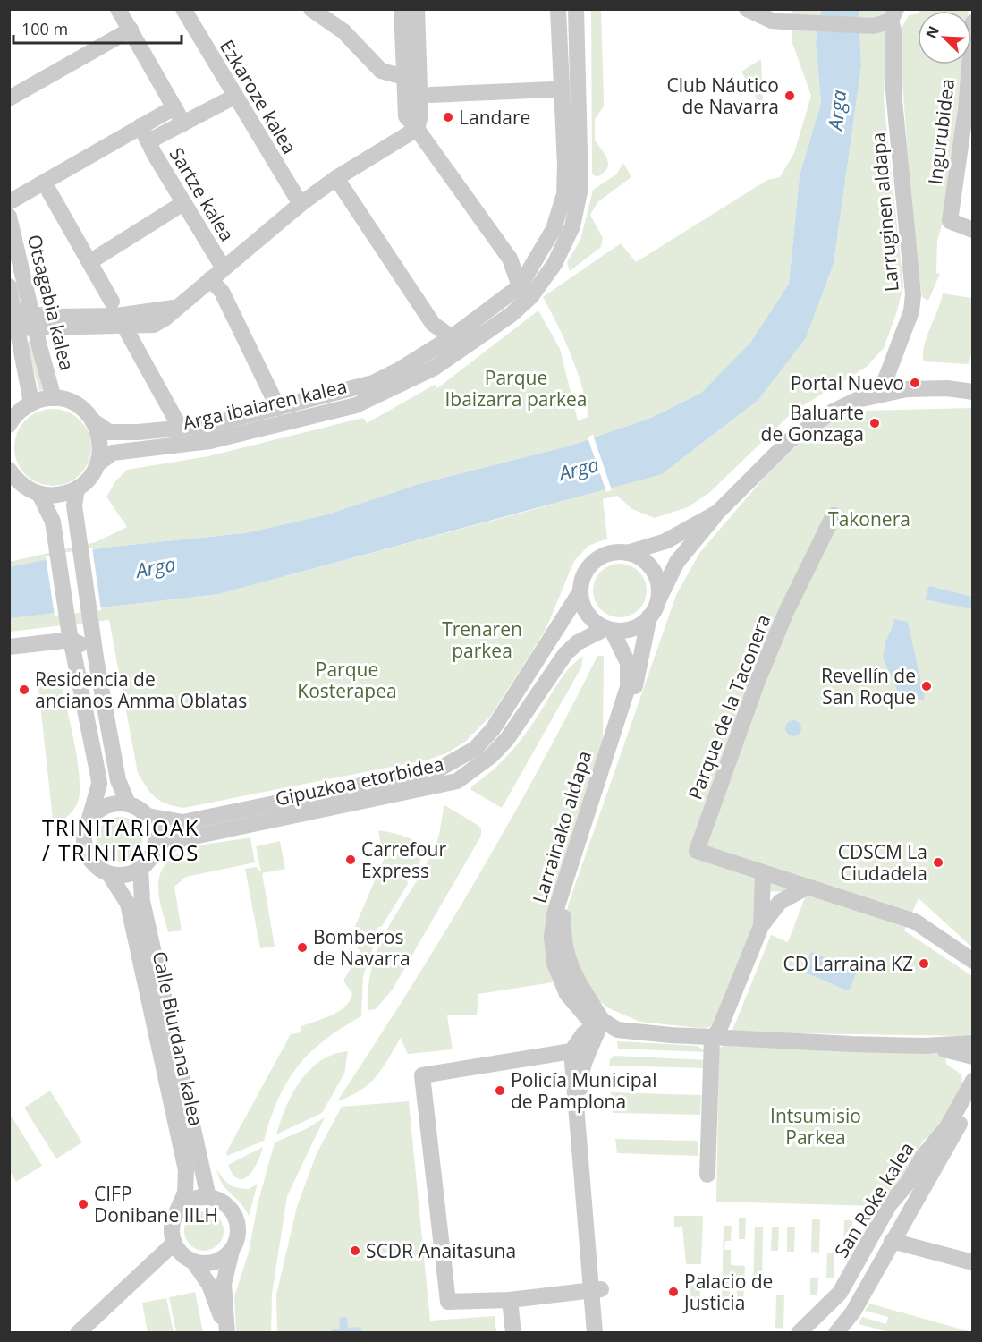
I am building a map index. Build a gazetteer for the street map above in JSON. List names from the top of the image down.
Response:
{
  "streets": {
    "street": [
      "Ezkaroze kalea",
      "Ingurubidea",
      "Sartze kalea",
      "Larruginen aldapa",
      "Otsagabia kalea",
      "Arga ibaiaren kalea",
      "Parque de la Taconera",
      "Gipuzkoa etorbidea",
      "Larrainako aldapa",
      "Calle Biurdana kalea",
      "San Roke kalea"
    ]
  },
  "crossings": [
    ["Gipuzkoa etorbidea", "Larrainako aldapa"],
    ["Gipuzkoa etorbidea", "Calle Biurdana kalea"]
  ],
  "districts": ["TRINITARIOAK / TRINITARIOS"],
  "water": ["Arga"],
  "parks": [
    "Parque Ibaizarra parkea",
    "Takonera",
    "Trenaren parkea",
    "Parque Kosterapea",
    "Intsumisio Parkea"
  ],
  "places": [
    "Club Náutico de Navarra",
    "Landare",
    "Portal Nuevo",
    "Baluarte de Gonzaga",
    "Revellín de San Roque",
    "Residencia de ancianos Amma Oblatas",
    "Carrefour Express",
    "CDSCM La Ciudadela",
    "Bomberos de Navarra",
    "CD Larraina KZ",
    "Policía Municipal de Pamplona",
    "CIFP Donibane IILH",
    "SCDR Anaitasuna",
    "Palacio de Justicia"
  ],
  "scale_bar": "100 m",
  "north": "top left"
}
